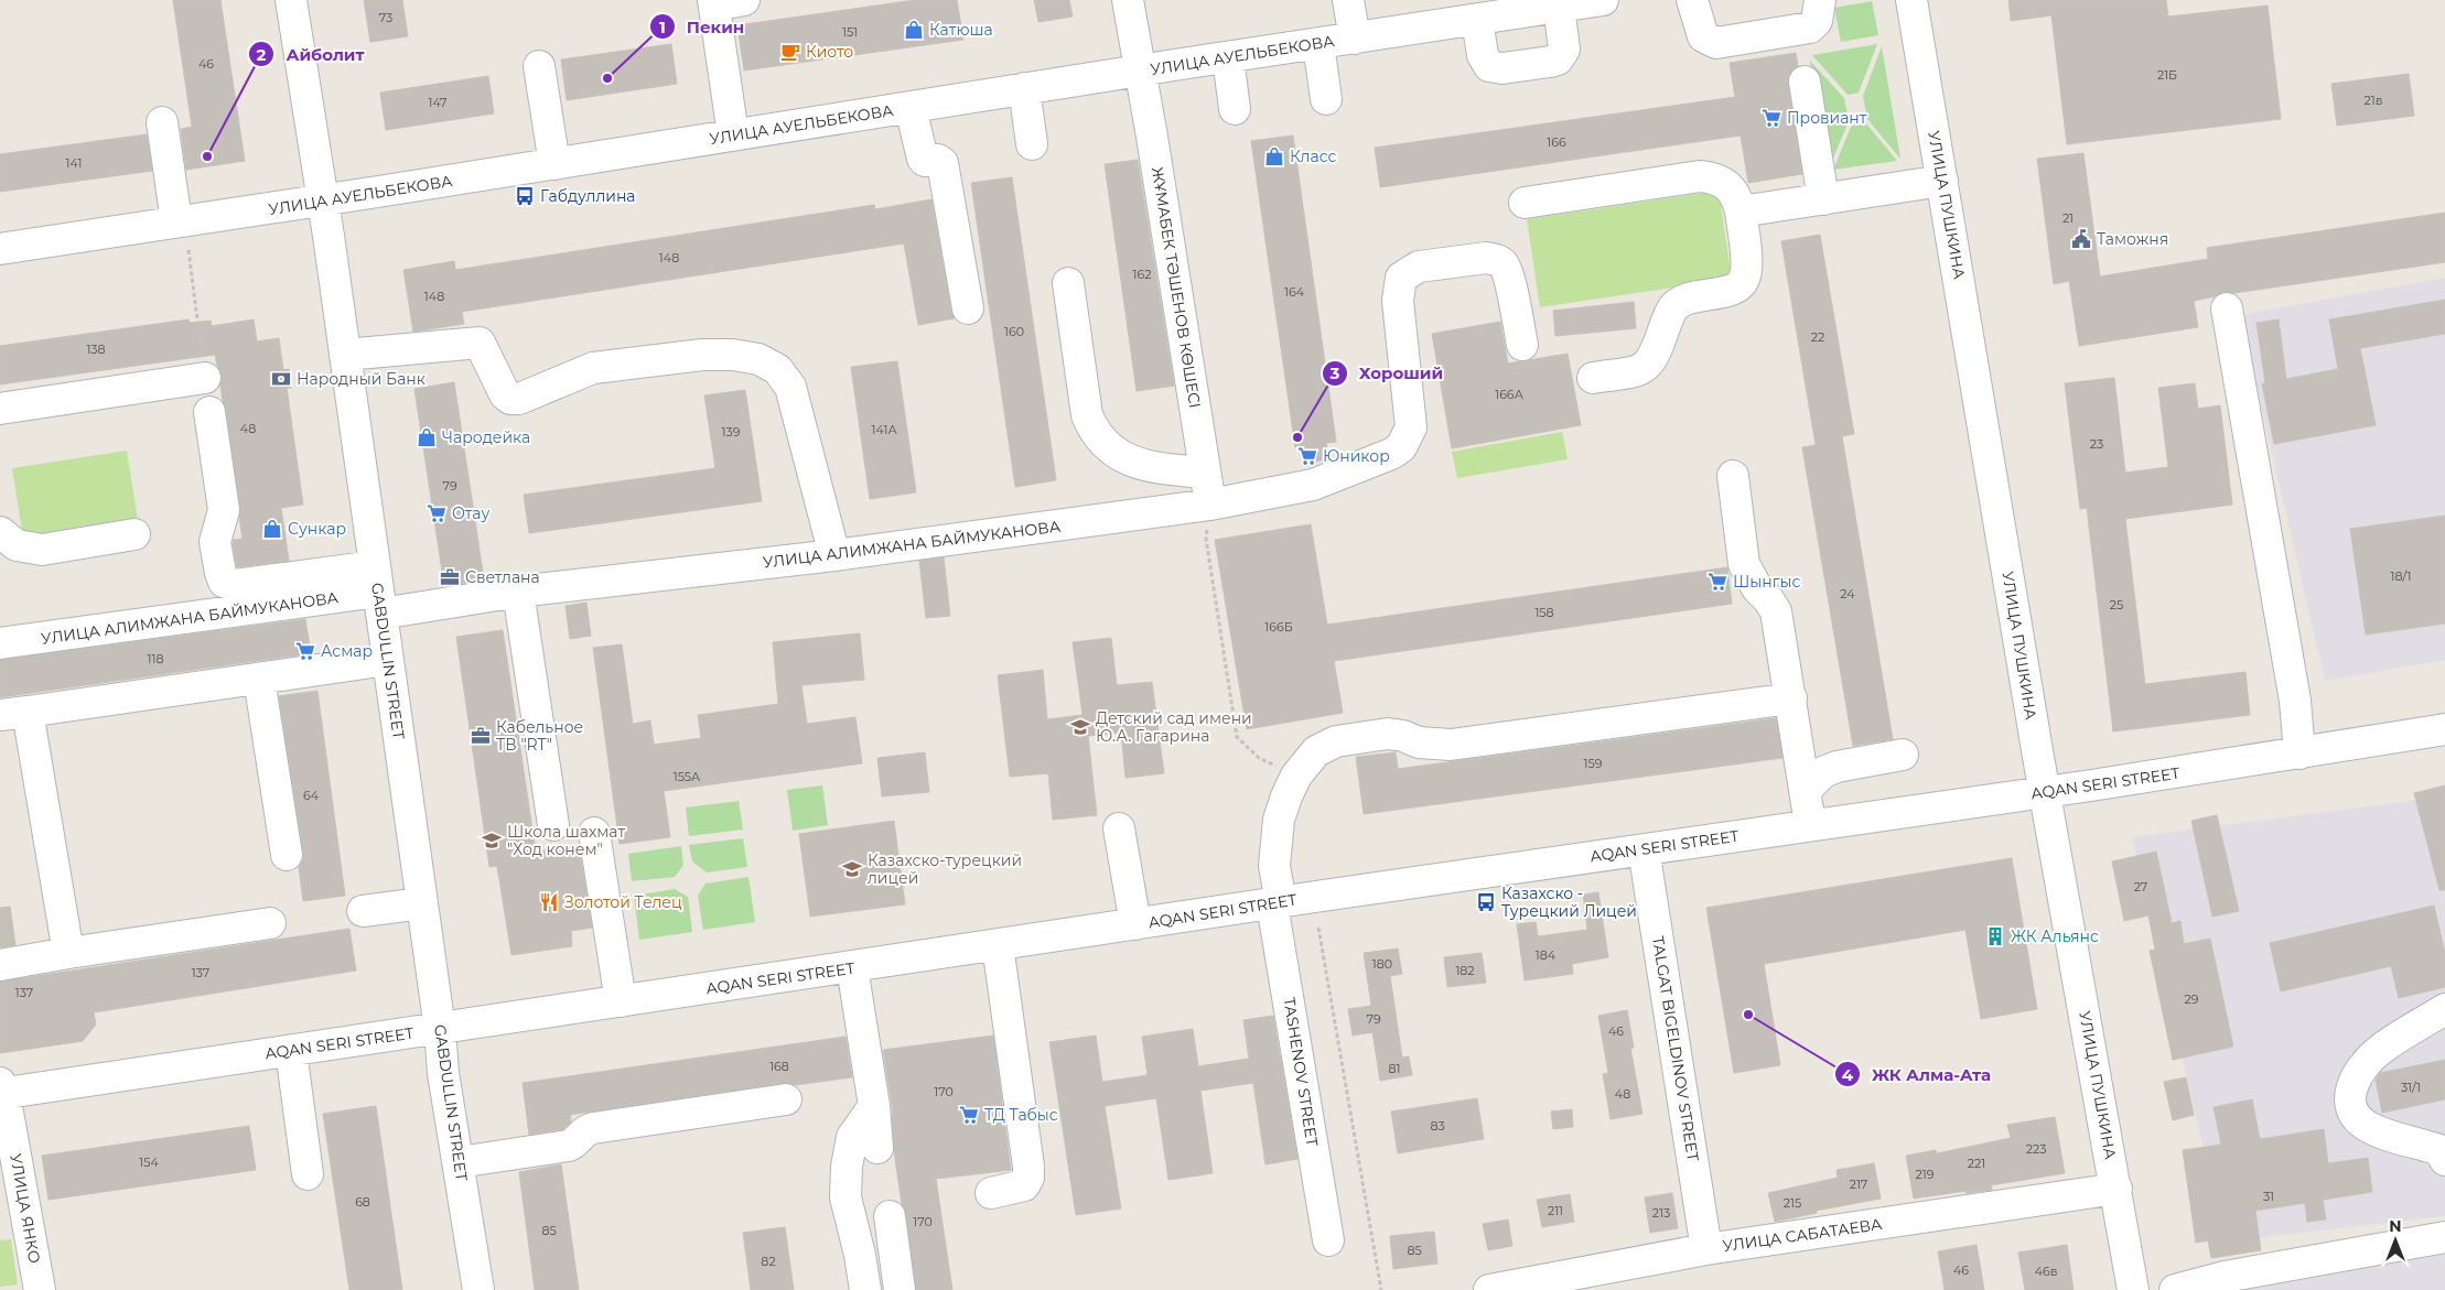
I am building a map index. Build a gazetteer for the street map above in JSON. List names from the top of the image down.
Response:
{
  "streets": {
    "street": [
      "УЛИЦА АУЕЛЬБЕКОВА",
      "УЛИЦА ПУШКИНА",
      "ЖҰМАБЕК ТӘШЕНОВ КӨШЕСІ",
      "УЛИЦА АЛИМЖАНА БАЙМУКАНОВА",
      "GABDULLIN STREET",
      "AQAN SERI STREET",
      "TALGAT BIGELDINOV STREET",
      "TASHENOV STREET",
      "УЛИЦА ЯНКО",
      "УЛИЦА САБАТАЕВА"
    ]
  },
  "crossings": [
    ["УЛИЦА АУЕЛЬБЕКОВА", "ЖҰМАБЕК ТӘШЕНОВ КӨШЕСІ"],
    ["УЛИЦА АУЕЛЬБЕКОВА", "GABDULLIN STREET"],
    ["УЛИЦА ПУШКИНА", "AQAN SERI STREET"],
    ["УЛИЦА ПУШКИНА", "УЛИЦА САБАТАЕВА"],
    ["ЖҰМАБЕК ТӘШЕНОВ КӨШЕСІ", "УЛИЦА АЛИМЖАНА БАЙМУКАНОВА"],
    ["УЛИЦА АЛИМЖАНА БАЙМУКАНОВА", "GABDULLIN STREET"],
    ["GABDULLIN STREET", "AQAN SERI STREET"],
    ["AQAN SERI STREET", "TALGAT BIGELDINOV STREET"],
    ["AQAN SERI STREET", "TASHENOV STREET"],
    ["AQAN SERI STREET", "УЛИЦА ЯНКО"],
    ["TALGAT BIGELDINOV STREET", "УЛИЦА САБАТАЕВА"]
  ],
  "places": {
    "shop": [
      "Катюша",
      "Класс",
      "Чародейка",
      "Сункар"
    ],
    "cafe": ["Киото"],
    "other": [
      "Пекин",
      "Айболит",
      "Хороший",
      "ЖК Алма-Ата"
    ],
    "supermarket": [
      "Провиант",
      "Юникор",
      "Отау",
      "Шынгыс",
      "Асмар",
      "ТД Табыс"
    ],
    "bus stop": ["Габдуллина", "Казахско - Турецкий Лицей"],
    "public building": ["Таможня"],
    "bank": ["Народный Банк"],
    "office": ["Светлана", "Кабельное ТВ \"RT\""],
    "school or university": ["Детский сад имени Ю.А. Гагарина", "Школа шахмат \"Ход конем\"", "Казахско-турецкий лицей"],
    "restaurant": ["Золотой Телец"],
    "building": ["ЖК Альянс"]
  },
  "house_numbers": [
    "73",
    "151",
    "46",
    "21Б",
    "21в",
    "147",
    "166",
    "141",
    "21",
    "148",
    "162",
    "164",
    "148",
    "160",
    "22",
    "138",
    "166А",
    "48",
    "141А",
    "139",
    "23",
    "79",
    "18/1",
    "24",
    "25",
    "158",
    "166Б",
    "118",
    "159",
    "155А",
    "64",
    "27",
    "184",
    "180",
    "182",
    "137",
    "137",
    "29",
    "79",
    "46",
    "168",
    "81",
    "31/1",
    "170",
    "48",
    "83",
    "223",
    "154",
    "221",
    "219",
    "217",
    "31",
    "68",
    "215",
    "211",
    "213",
    "170",
    "85",
    "85",
    "82",
    "46",
    "46в"
  ],
  "north": "top"
}
